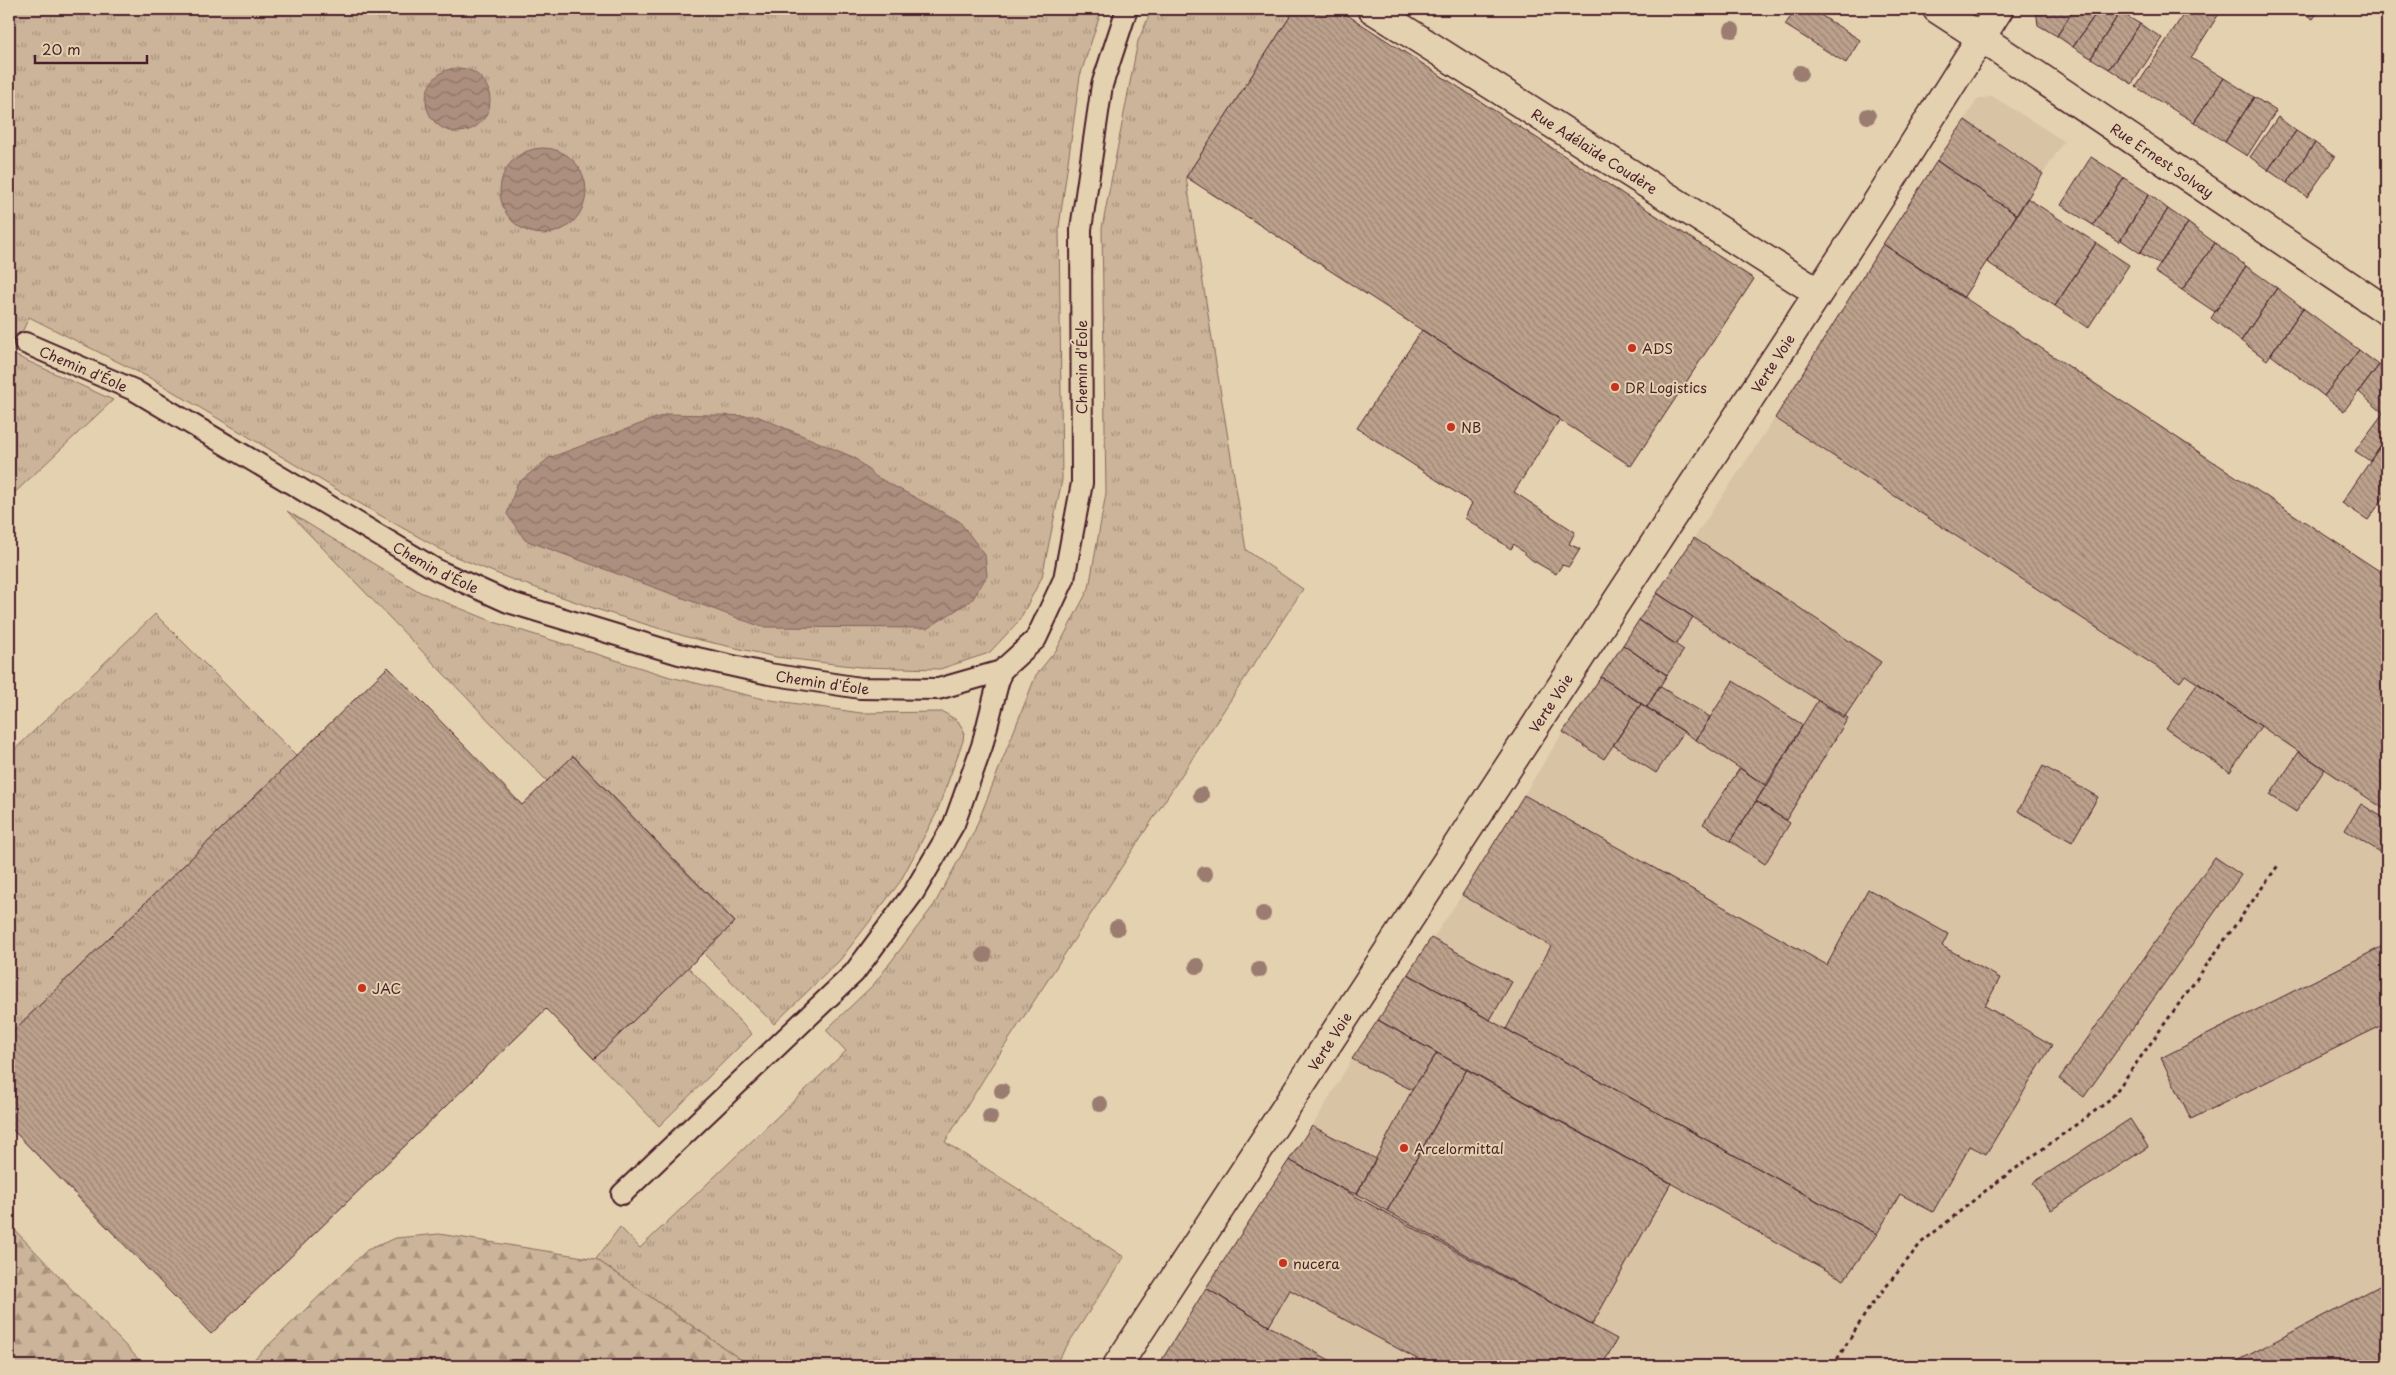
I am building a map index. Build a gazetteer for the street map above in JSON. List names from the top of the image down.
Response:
{
  "streets": {
    "street": ["Rue Adélaïde Coudère", "Rue Ernest Solvay", "Verte Voie"],
    "lane": ["Chemin d'Éole"]
  },
  "crossings": [
    ["Rue Adélaïde Coudère", "Verte Voie"],
    ["Rue Ernest Solvay", "Verte Voie"]
  ],
  "places": [
    "ADS",
    "DR Logistics",
    "NB",
    "JAC",
    "Arcelormittal",
    "nucera"
  ],
  "scale_bar": "20 m"
}
